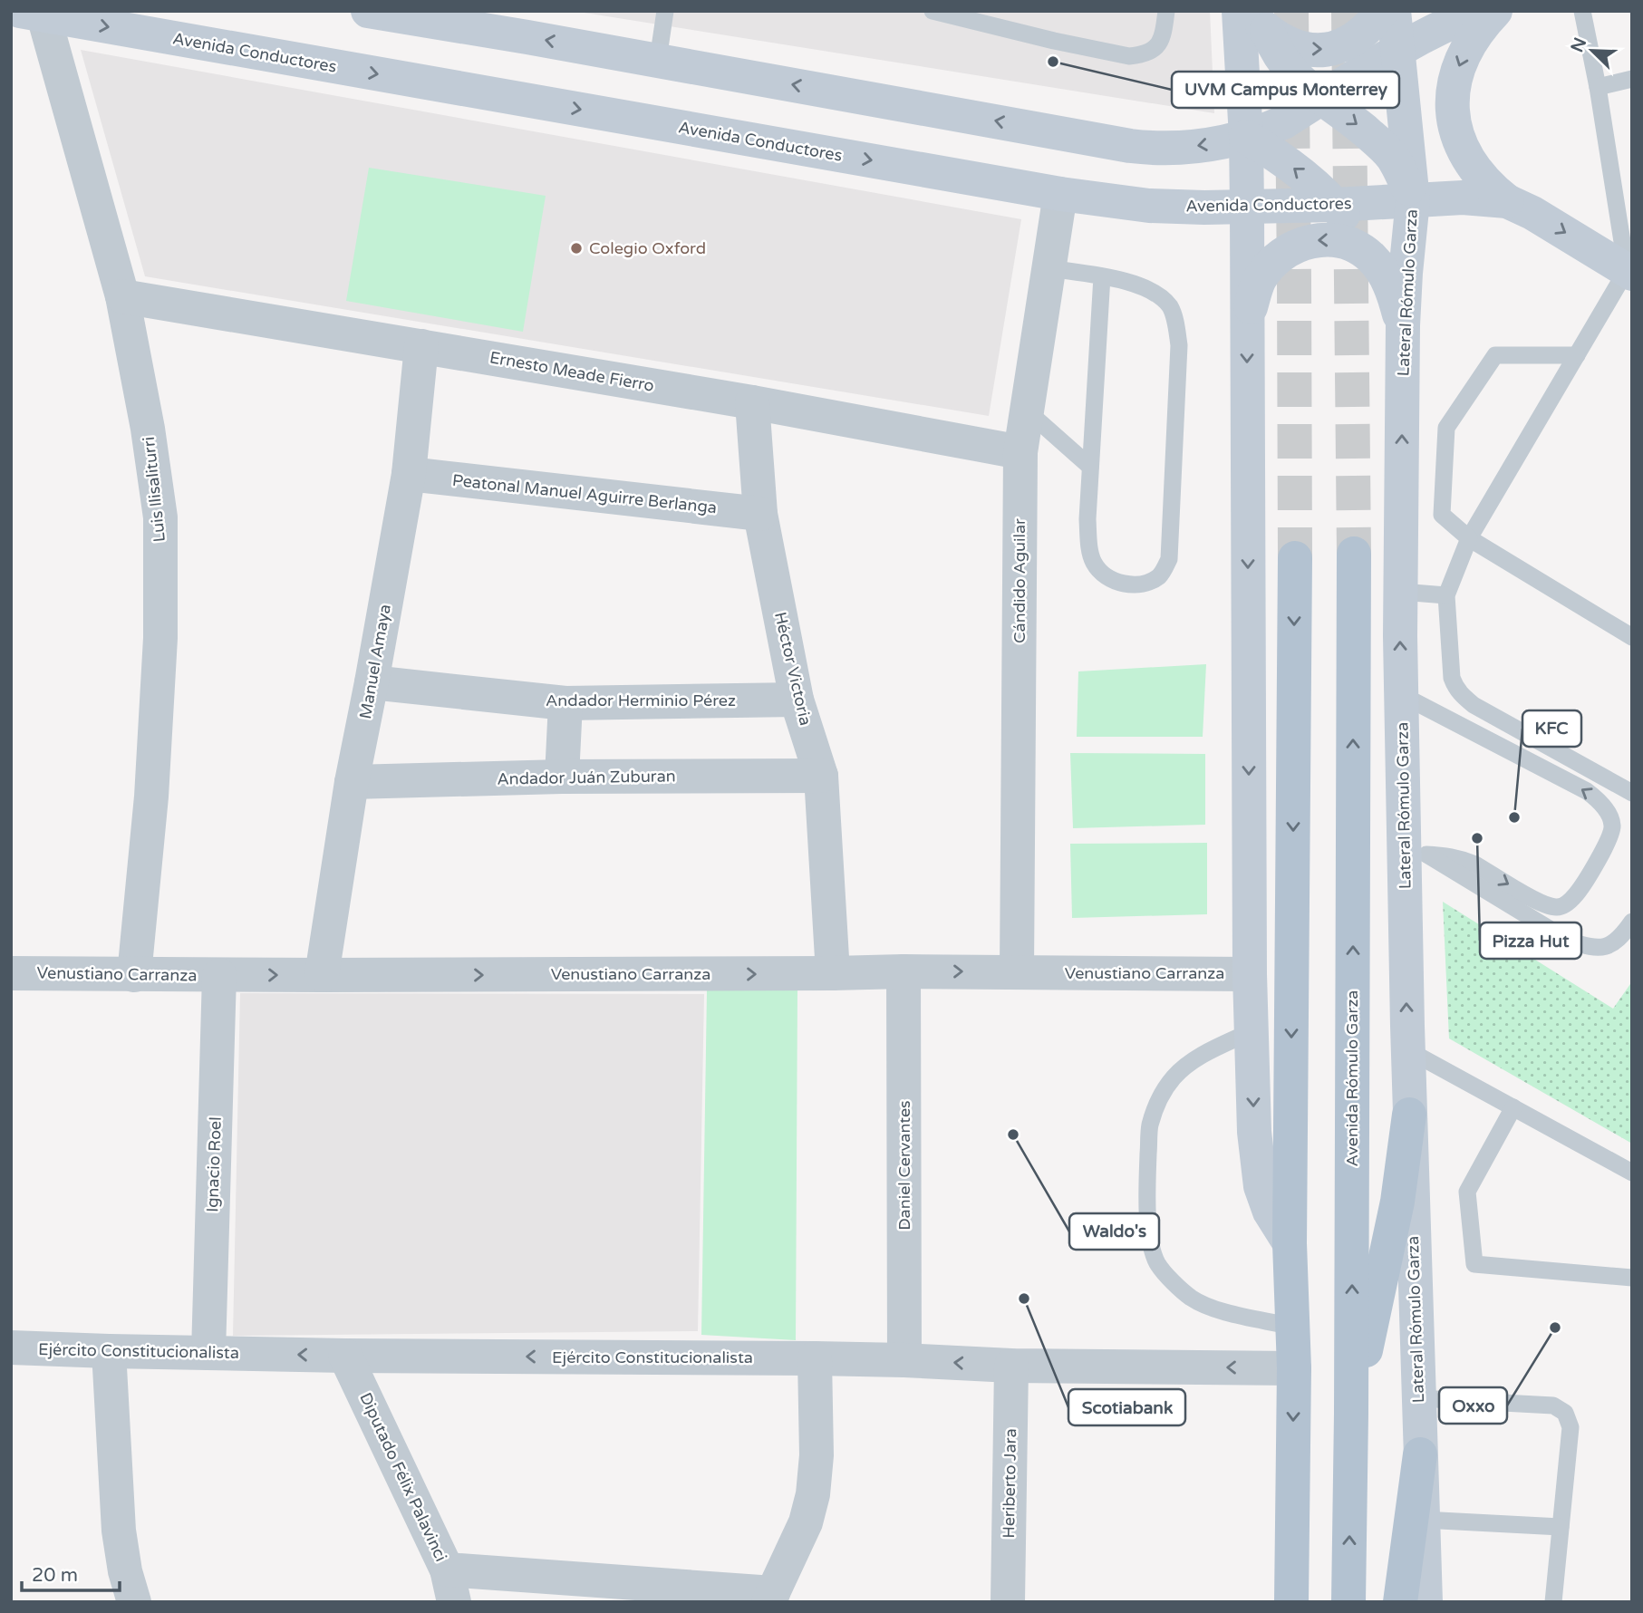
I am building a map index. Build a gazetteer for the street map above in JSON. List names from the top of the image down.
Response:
{
  "streets": {
    "main road": ["Avenida Conductores", "Lateral Rómulo Garza", "Avenida Rómulo Garza"],
    "street": [
      "Ernesto Meade Fierro",
      "Luis Ilisaliturri",
      "Peatonal Manuel Aguirre Berlanga",
      "Cándido Aguilar",
      "Manuel Amaya",
      "Héctor Victoria",
      "Andador Herminio Pérez",
      "Andador Juán Zuburan",
      "Venustiano Carranza",
      "Ignacio Roel",
      "Daniel Cervantes",
      "Ejército Constitucionalista",
      "Diputado Félix Palavinci",
      "Heriberto Jara"
    ]
  },
  "crossings": [
    ["Avenida Conductores", "Lateral Rómulo Garza"],
    ["Avenida Conductores", "Luis Ilisaliturri"],
    ["Avenida Conductores", "Cándido Aguilar"],
    ["Ernesto Meade Fierro", "Luis Ilisaliturri"],
    ["Ernesto Meade Fierro", "Cándido Aguilar"],
    ["Ernesto Meade Fierro", "Manuel Amaya"],
    ["Ernesto Meade Fierro", "Héctor Victoria"],
    ["Luis Ilisaliturri", "Venustiano Carranza"],
    ["Peatonal Manuel Aguirre Berlanga", "Manuel Amaya"],
    ["Peatonal Manuel Aguirre Berlanga", "Héctor Victoria"],
    ["Cándido Aguilar", "Venustiano Carranza"],
    ["Manuel Amaya", "Andador Herminio Pérez"],
    ["Manuel Amaya", "Andador Juán Zuburan"],
    ["Manuel Amaya", "Venustiano Carranza"],
    ["Héctor Victoria", "Andador Herminio Pérez"],
    ["Héctor Victoria", "Andador Juán Zuburan"],
    ["Héctor Victoria", "Venustiano Carranza"],
    ["Venustiano Carranza", "Ignacio Roel"],
    ["Venustiano Carranza", "Daniel Cervantes"],
    ["Ignacio Roel", "Ejército Constitucionalista"],
    ["Daniel Cervantes", "Ejército Constitucionalista"],
    ["Ejército Constitucionalista", "Diputado Félix Palavinci"],
    ["Ejército Constitucionalista", "Heriberto Jara"]
  ],
  "one_way": ["Venustiano Carranza"],
  "places": [
    "UVM Campus Monterrey",
    "Colegio Oxford",
    "KFC",
    "Pizza Hut",
    "Waldo's",
    "Scotiabank",
    "Oxxo"
  ],
  "scale_bar": "20 m",
  "north": "top left"
}
